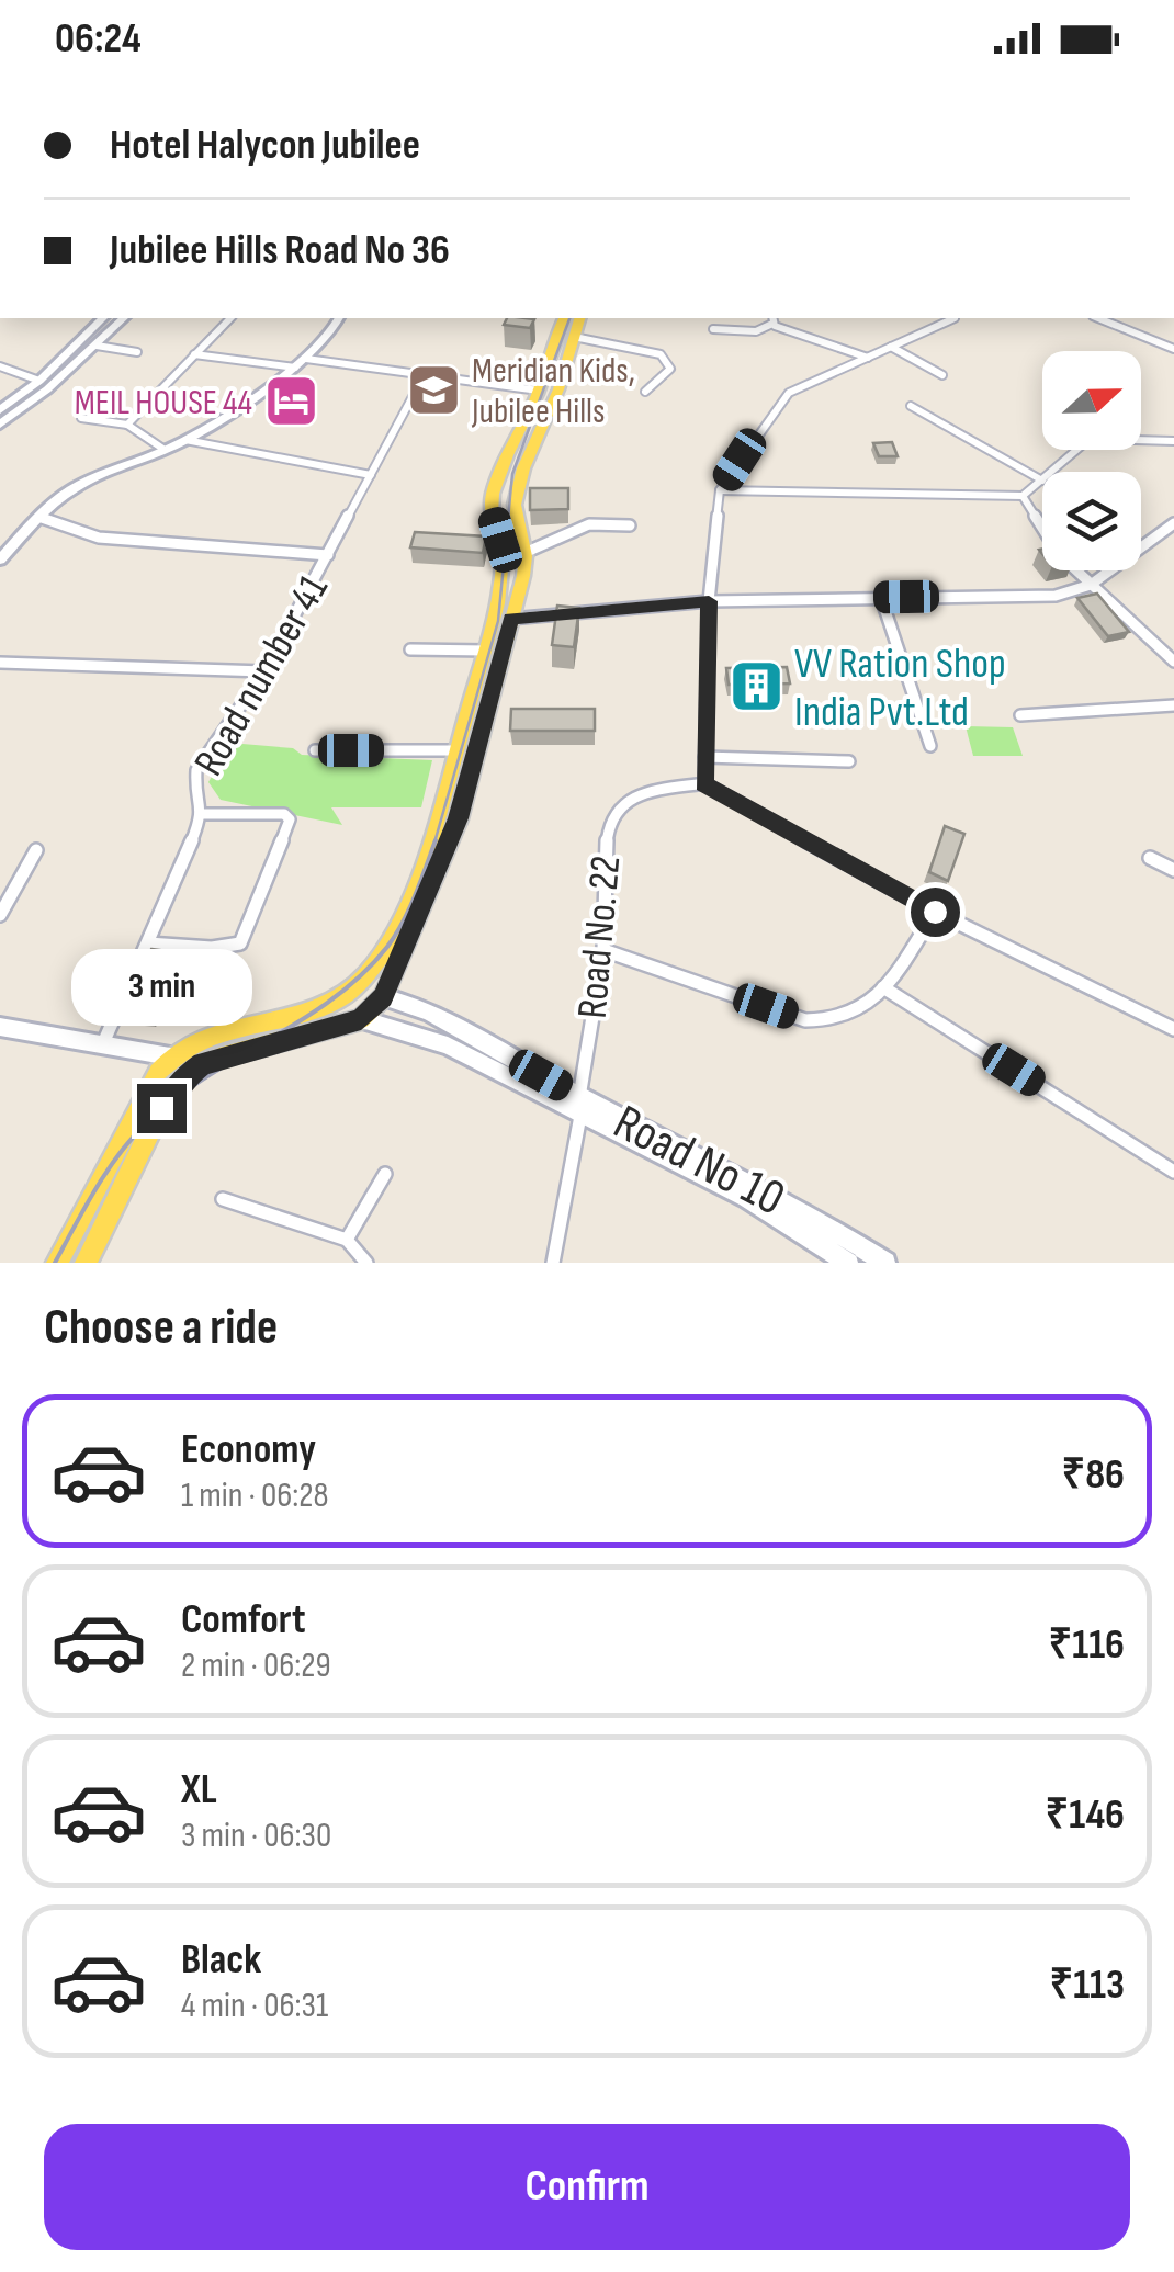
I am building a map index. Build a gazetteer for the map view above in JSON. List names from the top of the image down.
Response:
{
  "streets": {
    "main road": ["Road No 10"],
    "street": ["Road number 41", "Road No. 22"]
  },
  "crossings": [
    ["Road No. 22", "Road No 10"]
  ],
  "places": {
    "school or university": ["Meridian Kids, Jubilee Hills"],
    "hotel": ["MEIL HOUSE 44"],
    "building": ["VV Ration Shop India Pvt.Ltd"]
  },
  "north": "right",
  "page": {
    "status": "06:24",
    "banner": ["Hotel Halycon Jubilee", "Jubilee Hills Road No 36"],
    "bubble": "3 min",
    "heading": "Choose a ride",
    "list": [
      {
        "name": "Economy",
        "note": "1 min · 06:28",
        "value": "₹86"
      },
      {
        "name": "Comfort",
        "note": "2 min · 06:29",
        "value": "₹116"
      },
      {
        "name": "XL",
        "note": "3 min · 06:30",
        "value": "₹146"
      },
      {
        "name": "Black",
        "note": "4 min · 06:31",
        "value": "₹113"
      }
    ],
    "buttons": "Confirm"
  }
}
